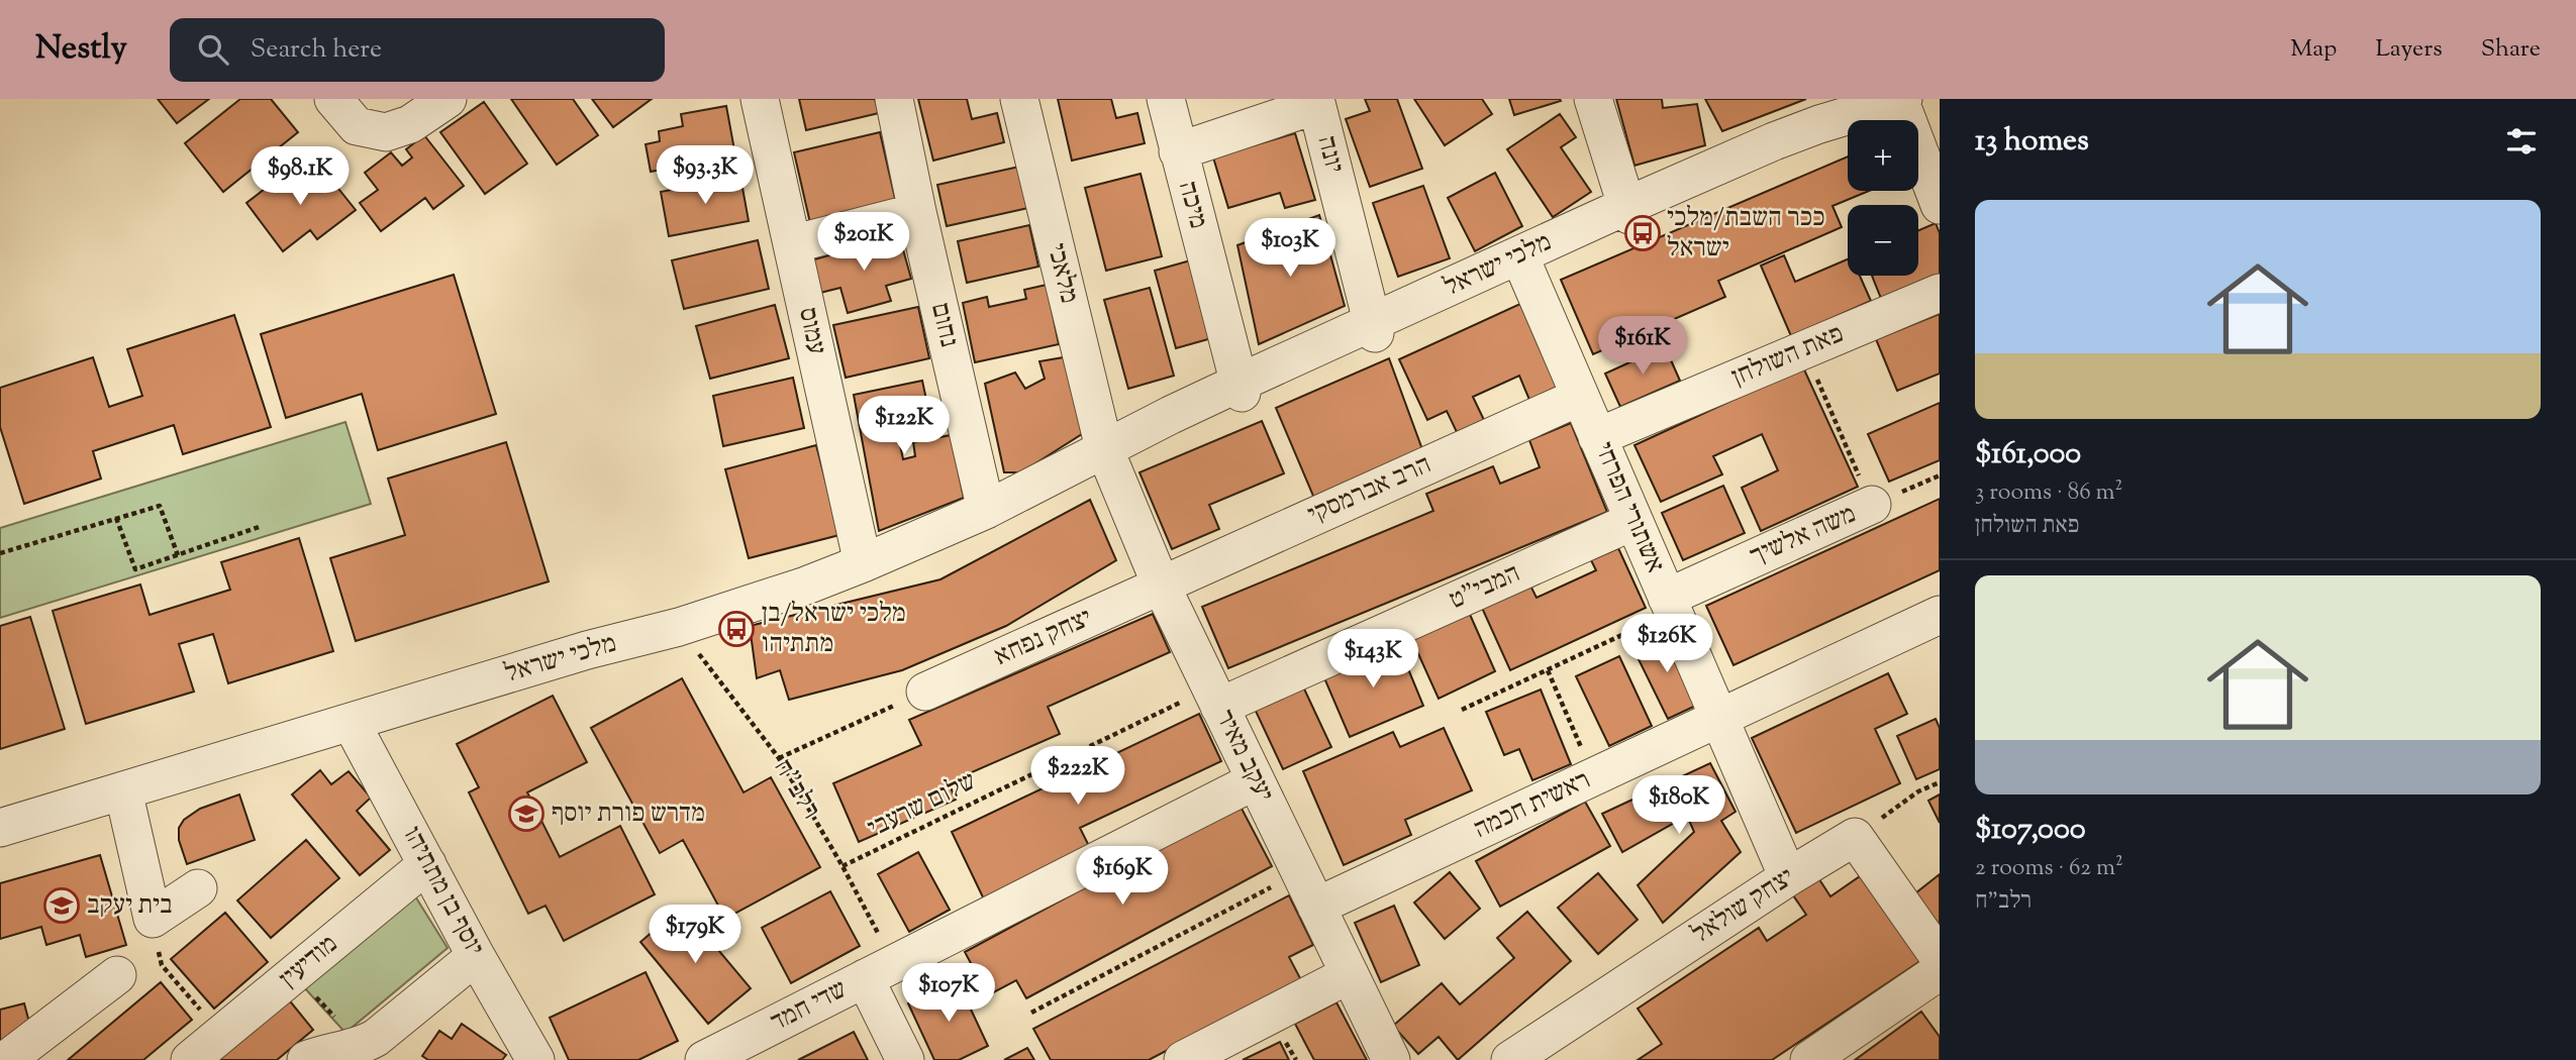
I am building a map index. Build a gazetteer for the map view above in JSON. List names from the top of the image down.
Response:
{
  "streets": {
    "street": [
      "יונה",
      "מיכה",
      "מלכי ישראל",
      "מלאכי",
      "נחום",
      "עמוס",
      "פאת השולחן",
      "הרב אברמסקי",
      "אשתורי הפרחי",
      "משה אלשיך",
      "המבי\"ט",
      "יצחק נפחא",
      "יעקב מאיר",
      "ראשית חכמה",
      "יוסף בן מתתיהו",
      "יצחק שולאל",
      "מודיעין",
      "שדי חמד"
    ],
    "path": ["רלב\"ח", "שלום שרעבי"]
  },
  "crossings": [
    ["יונה", "מלכי ישראל"],
    ["מיכה", "מלכי ישראל"],
    ["מלכי ישראל", "מלאכי"],
    ["מלכי ישראל", "נחום"],
    ["מלכי ישראל", "עמוס"],
    ["מלכי ישראל", "אשתורי הפרחי"],
    ["מלכי ישראל", "יעקב מאיר"],
    ["מלכי ישראל", "רלב\"ח"],
    ["מלכי ישראל", "יוסף בן מתתיהו"],
    ["מלאכי", "יעקב מאיר"],
    ["פאת השולחן", "אשתורי הפרחי"],
    ["הרב אברמסקי", "אשתורי הפרחי"],
    ["הרב אברמסקי", "יצחק נפחא"],
    ["הרב אברמסקי", "יעקב מאיר"],
    ["אשתורי הפרחי", "משה אלשיך"],
    ["אשתורי הפרחי", "המבי\"ט"],
    ["אשתורי הפרחי", "ראשית חכמה"],
    ["אשתורי הפרחי", "יצחק שולאל"],
    ["המבי\"ט", "יעקב מאיר"],
    ["המבי\"ט", "שלום שרעבי"],
    ["יצחק נפחא", "יעקב מאיר"],
    ["יעקב מאיר", "שלום שרעבי"],
    ["יעקב מאיר", "ראשית חכמה"],
    ["יעקב מאיר", "שדי חמד"],
    ["רלב\"ח", "שלום שרעבי"],
    ["רלב\"ח", "שדי חמד"],
    ["יוסף בן מתתיהו", "מודיעין"]
  ],
  "places": {
    "bus stop": ["ככר השבת/מלכי ישראל", "מלכי ישראל/בן מתתיהו"],
    "school or university": ["מדרש פורת יוסף", "בית יעקב"]
  },
  "page": {
    "header": "Nestly",
    "search": "Search here",
    "nav": ["Map", "Layers", "Share"],
    "heading": "13 homes",
    "map_buttons": ["+", "−"],
    "price": [
      "$93.3K",
      "$98.1K",
      "$201K",
      "$103K",
      "$161K",
      "$122K",
      "$126K",
      "$143K",
      "$222K",
      "$180K",
      "$169K",
      "$179K",
      "$107K"
    ],
    "list": [
      {
        "name": "$161,000",
        "note": "3 rooms · 86 m² · פאת השולחן"
      },
      {
        "name": "$107,000",
        "note": "2 rooms · 62 m² · רלב\"ח"
      }
    ]
  }
}
